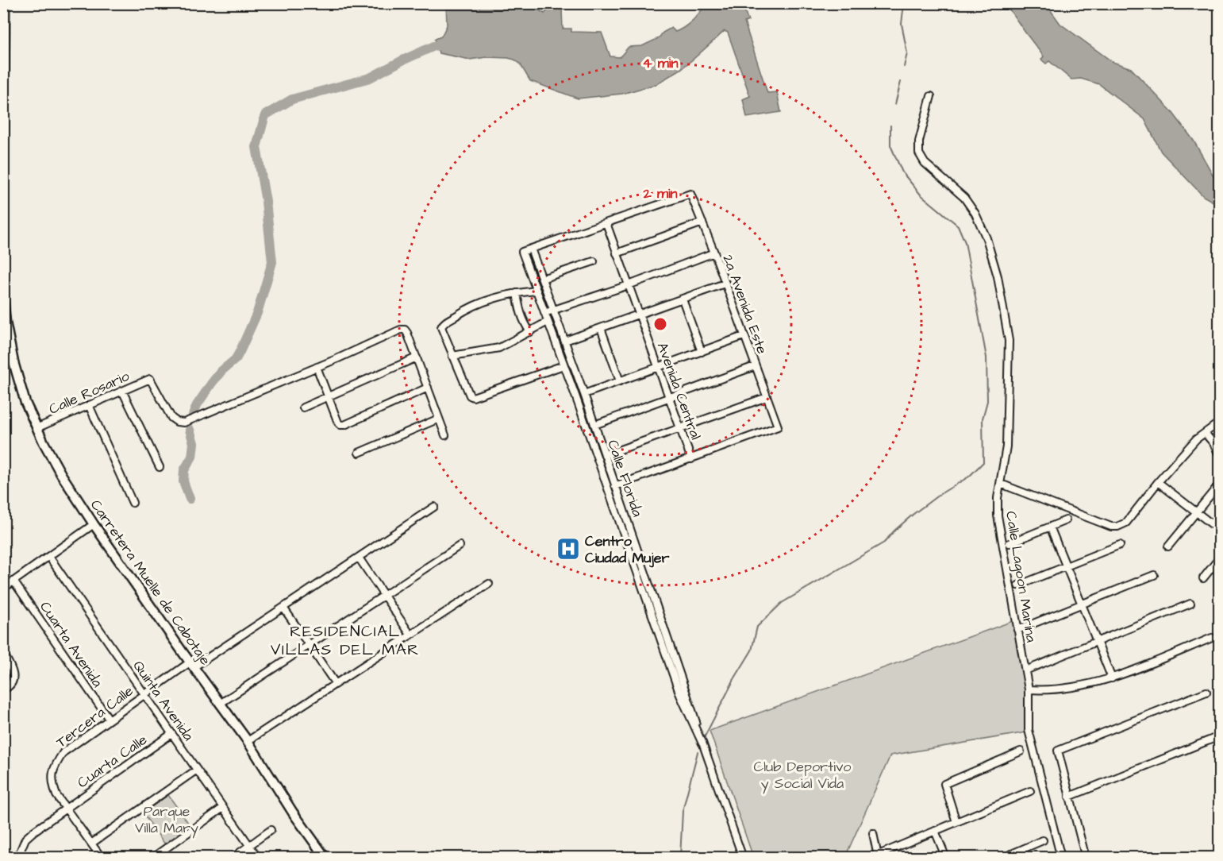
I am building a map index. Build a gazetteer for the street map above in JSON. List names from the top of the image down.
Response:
{
  "streets": {
    "main road": ["Carretera Muelle de Cabotaje"],
    "street": [
      "2a Avenida Este",
      "Avenida Central",
      "Calle Rosario",
      "Calle Florida",
      "Calle Lagoon Marina",
      "Cuarta Avenida",
      "Quinta Avenida",
      "Tercera Calle",
      "Cuarta Calle"
    ]
  },
  "crossings": [
    ["2a Avenida Este", "Avenida Central"],
    ["Calle Rosario", "Carretera Muelle de Cabotaje"],
    ["Carretera Muelle de Cabotaje", "Tercera Calle"],
    ["Cuarta Avenida", "Tercera Calle"],
    ["Quinta Avenida", "Tercera Calle"],
    ["Quinta Avenida", "Cuarta Calle"],
    ["Tercera Calle", "Cuarta Calle"]
  ],
  "districts": ["RESIDENCIAL VILLAS DEL MAR"],
  "parks": ["Club Deportivo y Social Vida", "Parque Villa Mary"],
  "places": {
    "hospital": ["Centro Ciudad Mujer"]
  },
  "rings": ["4 min", "2 min"]
}
